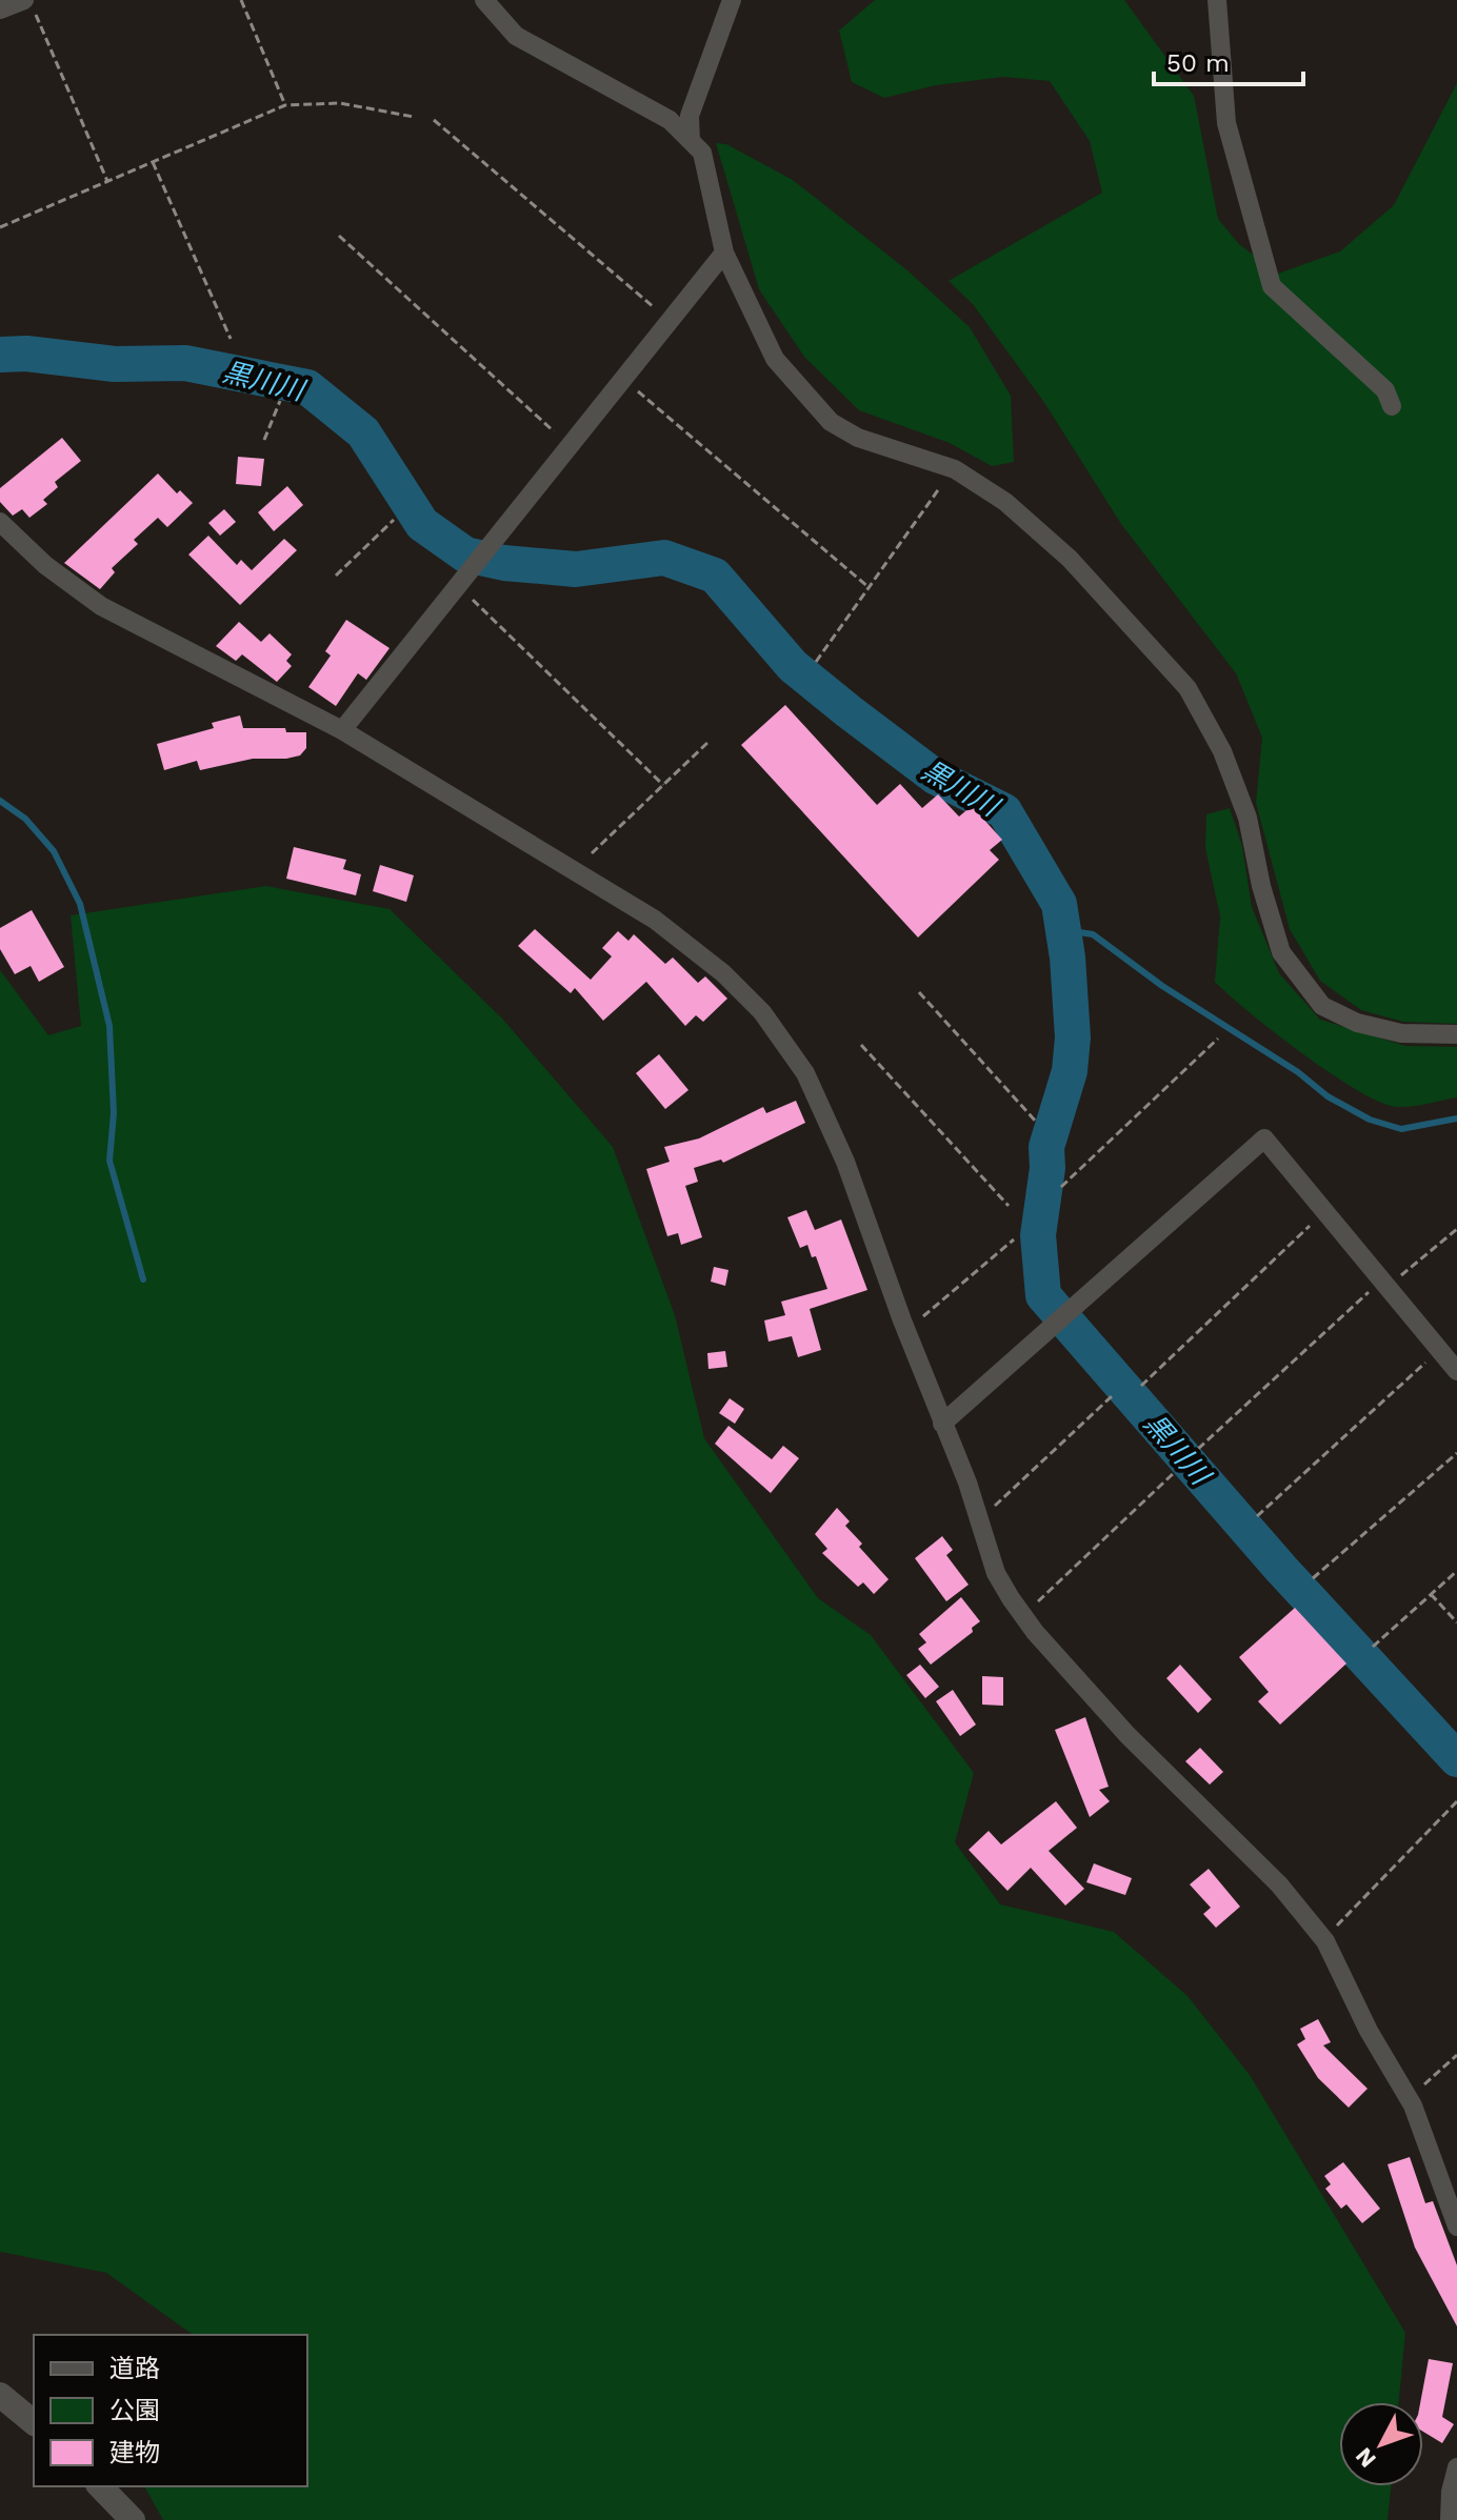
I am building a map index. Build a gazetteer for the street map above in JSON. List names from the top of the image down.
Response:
{
  "water": ["黒川川"],
  "legend": ["道路", "公園", "建物"],
  "scale_bar": "50 m",
  "north": "bottom left"
}
